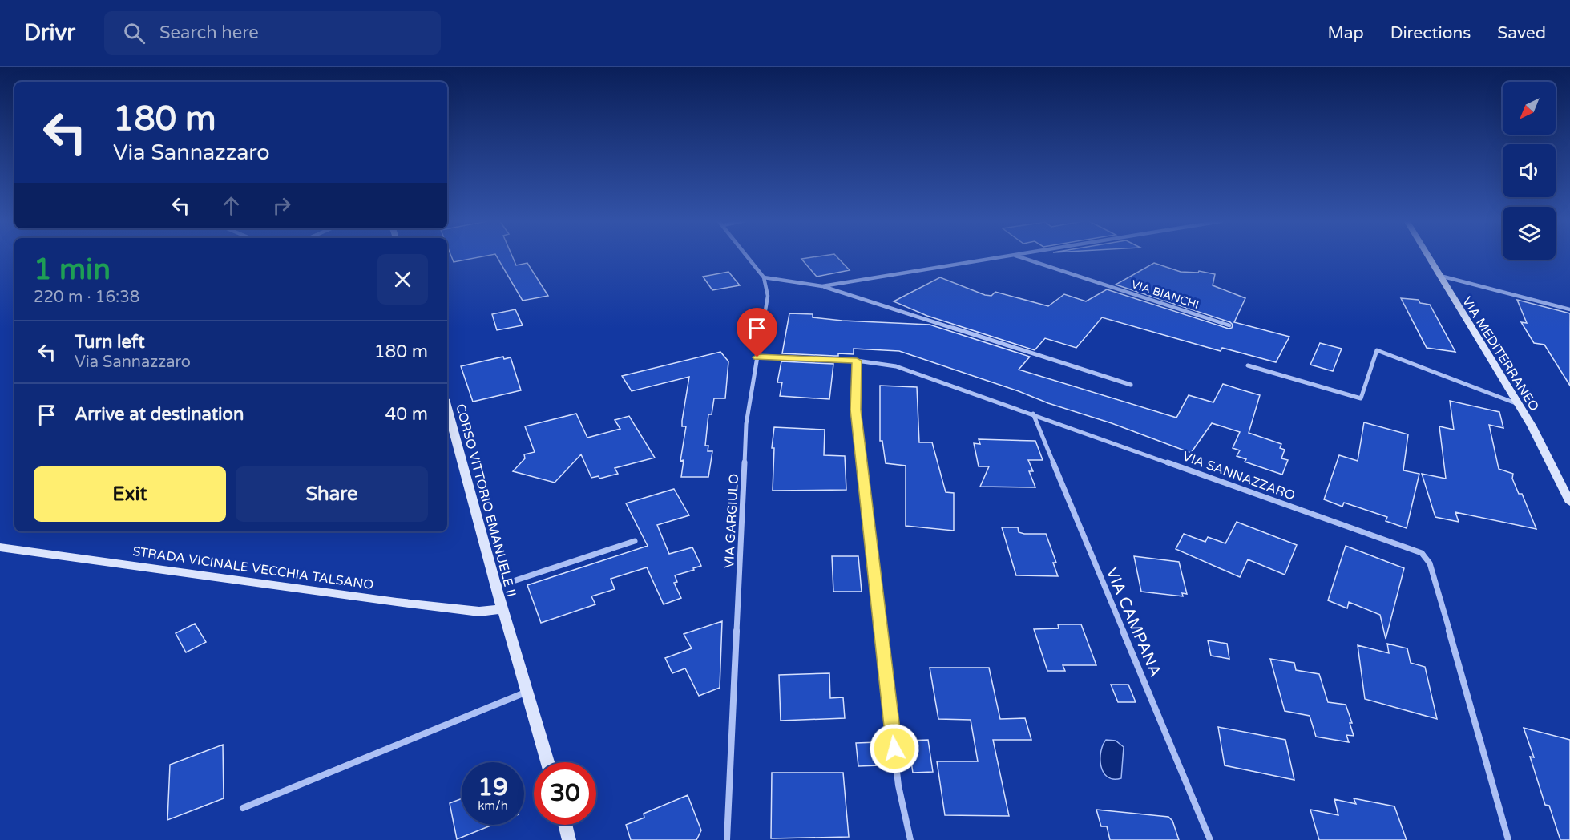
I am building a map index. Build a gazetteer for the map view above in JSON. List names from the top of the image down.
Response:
{
  "streets": {
    "street": [
      "VIA BIANCHI",
      "VIA MEDITERRANEO",
      "VIA SANNAZZARO",
      "CORSO VITTORIO EMANUELE II",
      "VIA GARGIULO",
      "STRADA VICINALE VECCHIA TALSANO",
      "VIA CAMPANA"
    ]
  },
  "crossings": [
    ["VIA BIANCHI", "VIA GARGIULO"],
    ["VIA SANNAZZARO", "VIA GARGIULO"],
    ["VIA SANNAZZARO", "VIA CAMPANA"],
    ["CORSO VITTORIO EMANUELE II", "STRADA VICINALE VECCHIA TALSANO"]
  ],
  "north": "bottom left",
  "page": {
    "header": "Drivr",
    "search": "Search here",
    "nav": ["Map", "Directions", "Saved"],
    "turn": ["180 m", "Via Sannazzaro"],
    "heading": ["1 min", "220 m · 16:38"],
    "list": [
      {
        "name": "Turn left",
        "note": "Via Sannazzaro",
        "value": "180 m"
      },
      {
        "name": "Arrive at destination",
        "value": "40 m"
      }
    ],
    "buttons": ["Exit", "Share"],
    "speed": "19 km/h",
    "limit": "30"
  }
}
